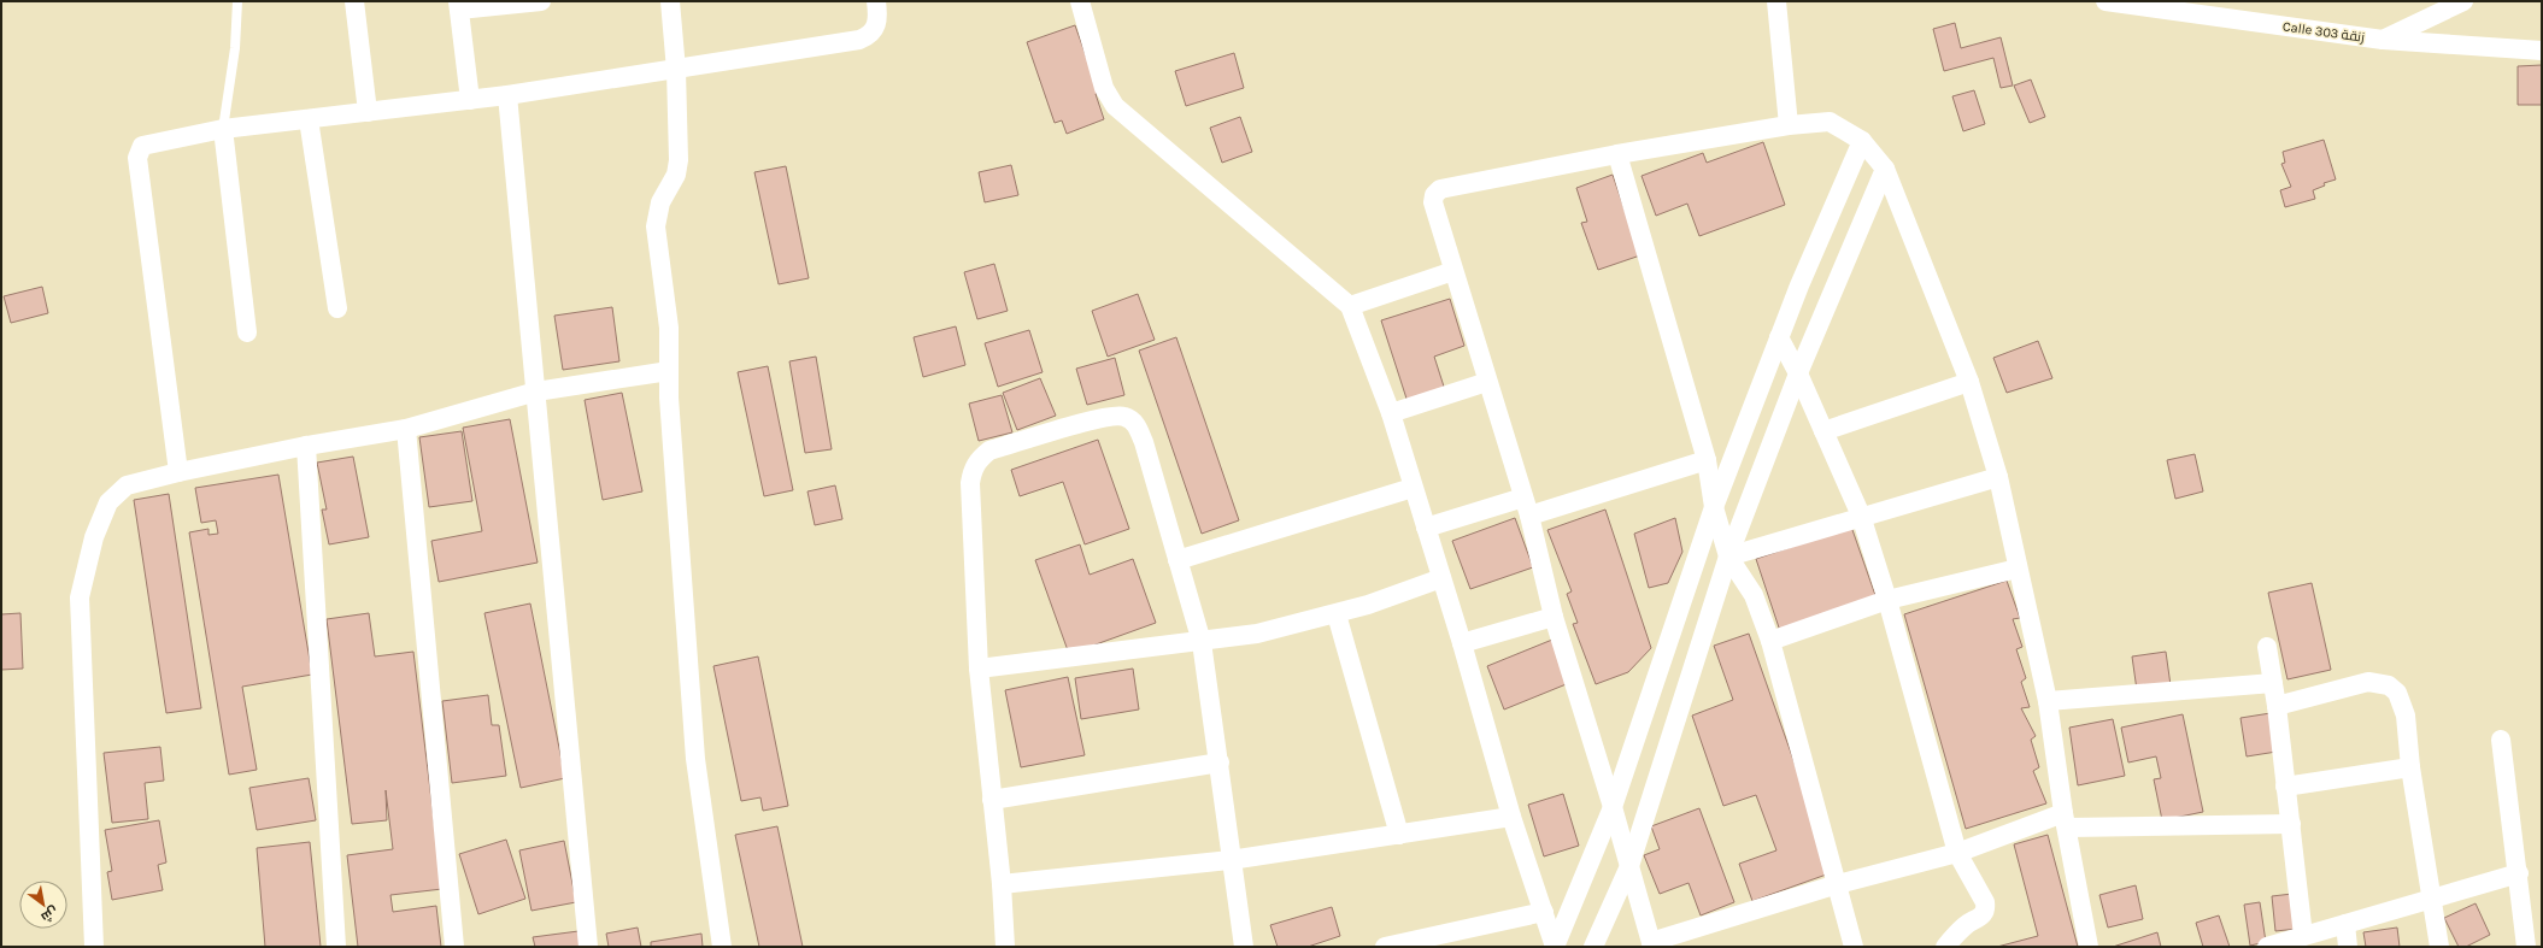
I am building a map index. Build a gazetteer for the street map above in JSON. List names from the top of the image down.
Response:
{
  "streets": {
    "street": ["Calle 303 زنقة"]
  },
  "north": "bottom right"
}
